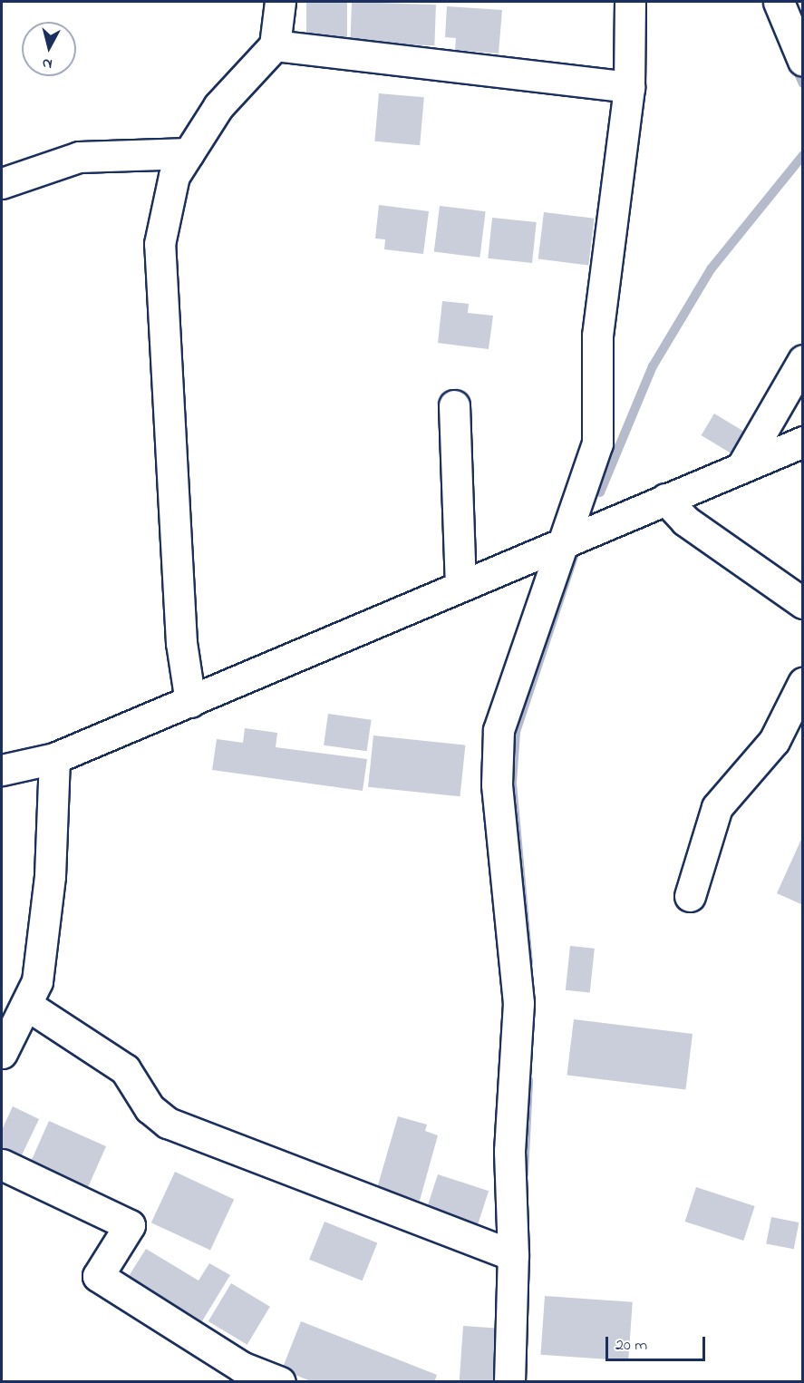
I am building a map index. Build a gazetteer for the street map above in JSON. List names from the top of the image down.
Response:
{
  "scale_bar": "20 m",
  "north": "bottom"
}
